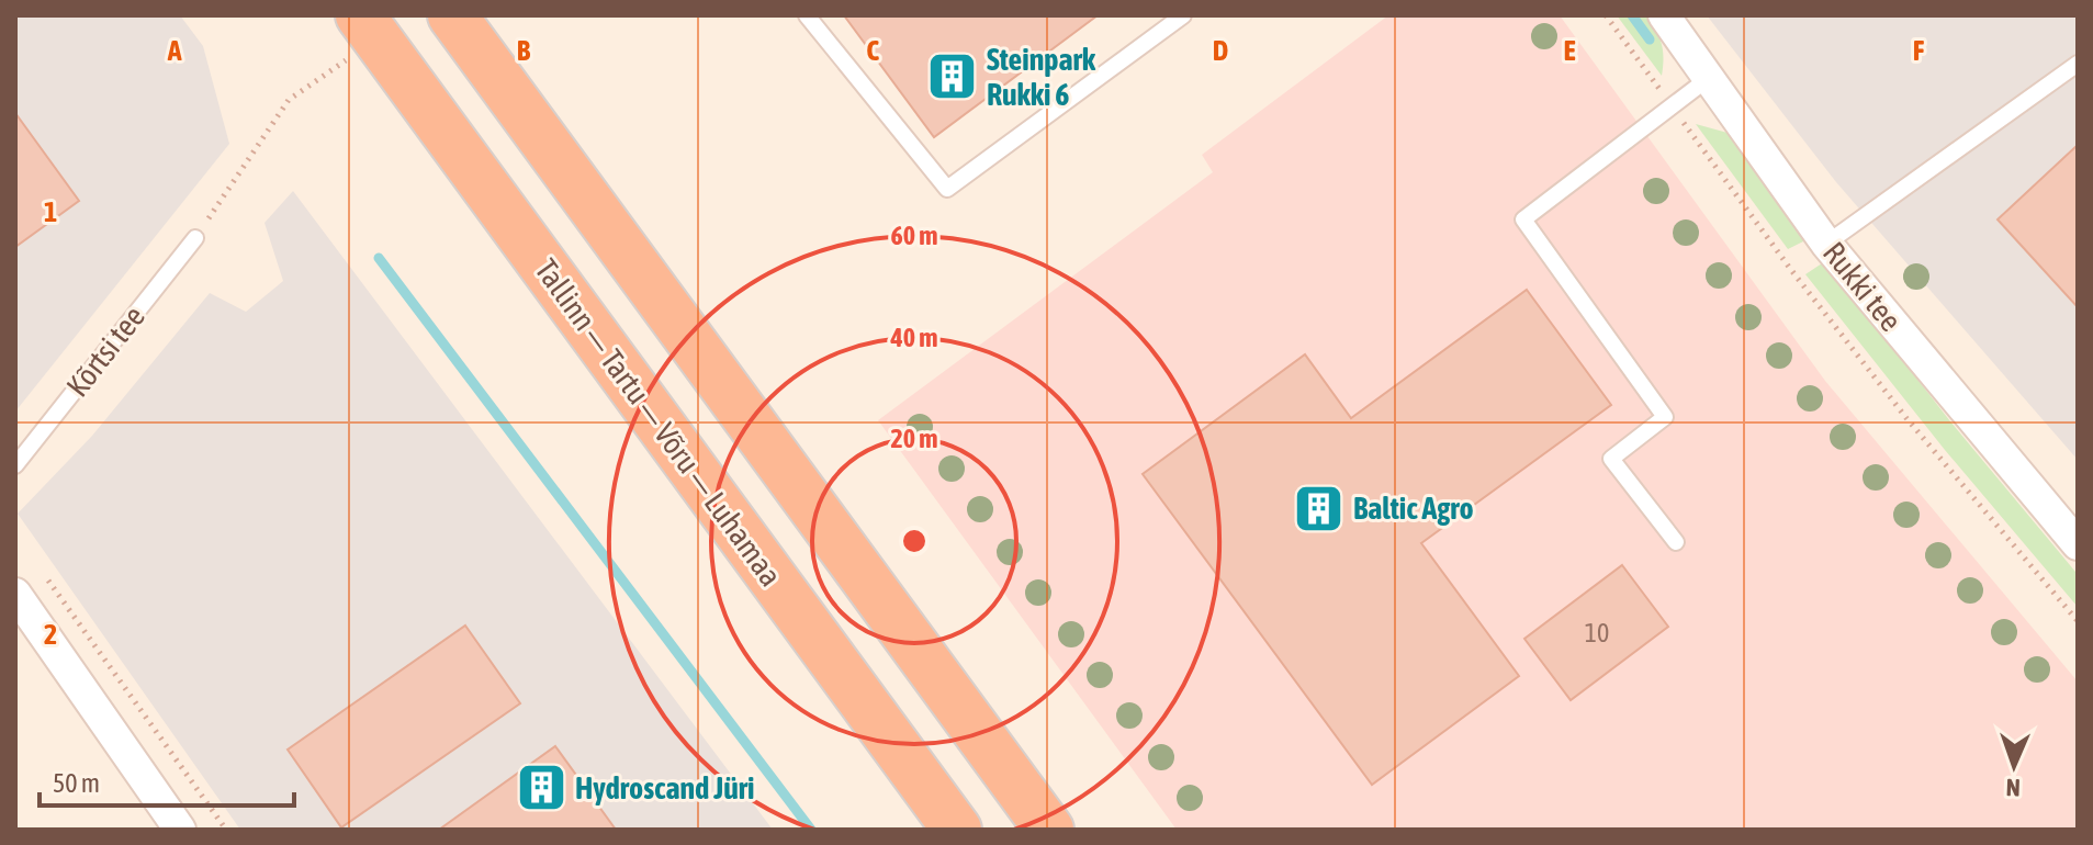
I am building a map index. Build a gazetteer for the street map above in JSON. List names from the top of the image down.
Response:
{
  "streets": {
    "highway": ["Tallinn — Tartu — Võru — Luhamaa"],
    "street": ["Rukki tee"],
    "lane": ["Kõrtsi tee"]
  },
  "places": {
    "building": ["Steinpark Rukki 6", "Baltic Agro", "Hydroscand Jüri"]
  },
  "house_numbers": ["10"],
  "scale_bar": "50 m",
  "north": "bottom",
  "grid": {
    "columns": [
      "A",
      "B",
      "C",
      "D",
      "E",
      "F"
    ],
    "rows": ["1", "2"]
  },
  "rings": ["60 m", "40 m", "20 m"]
}
